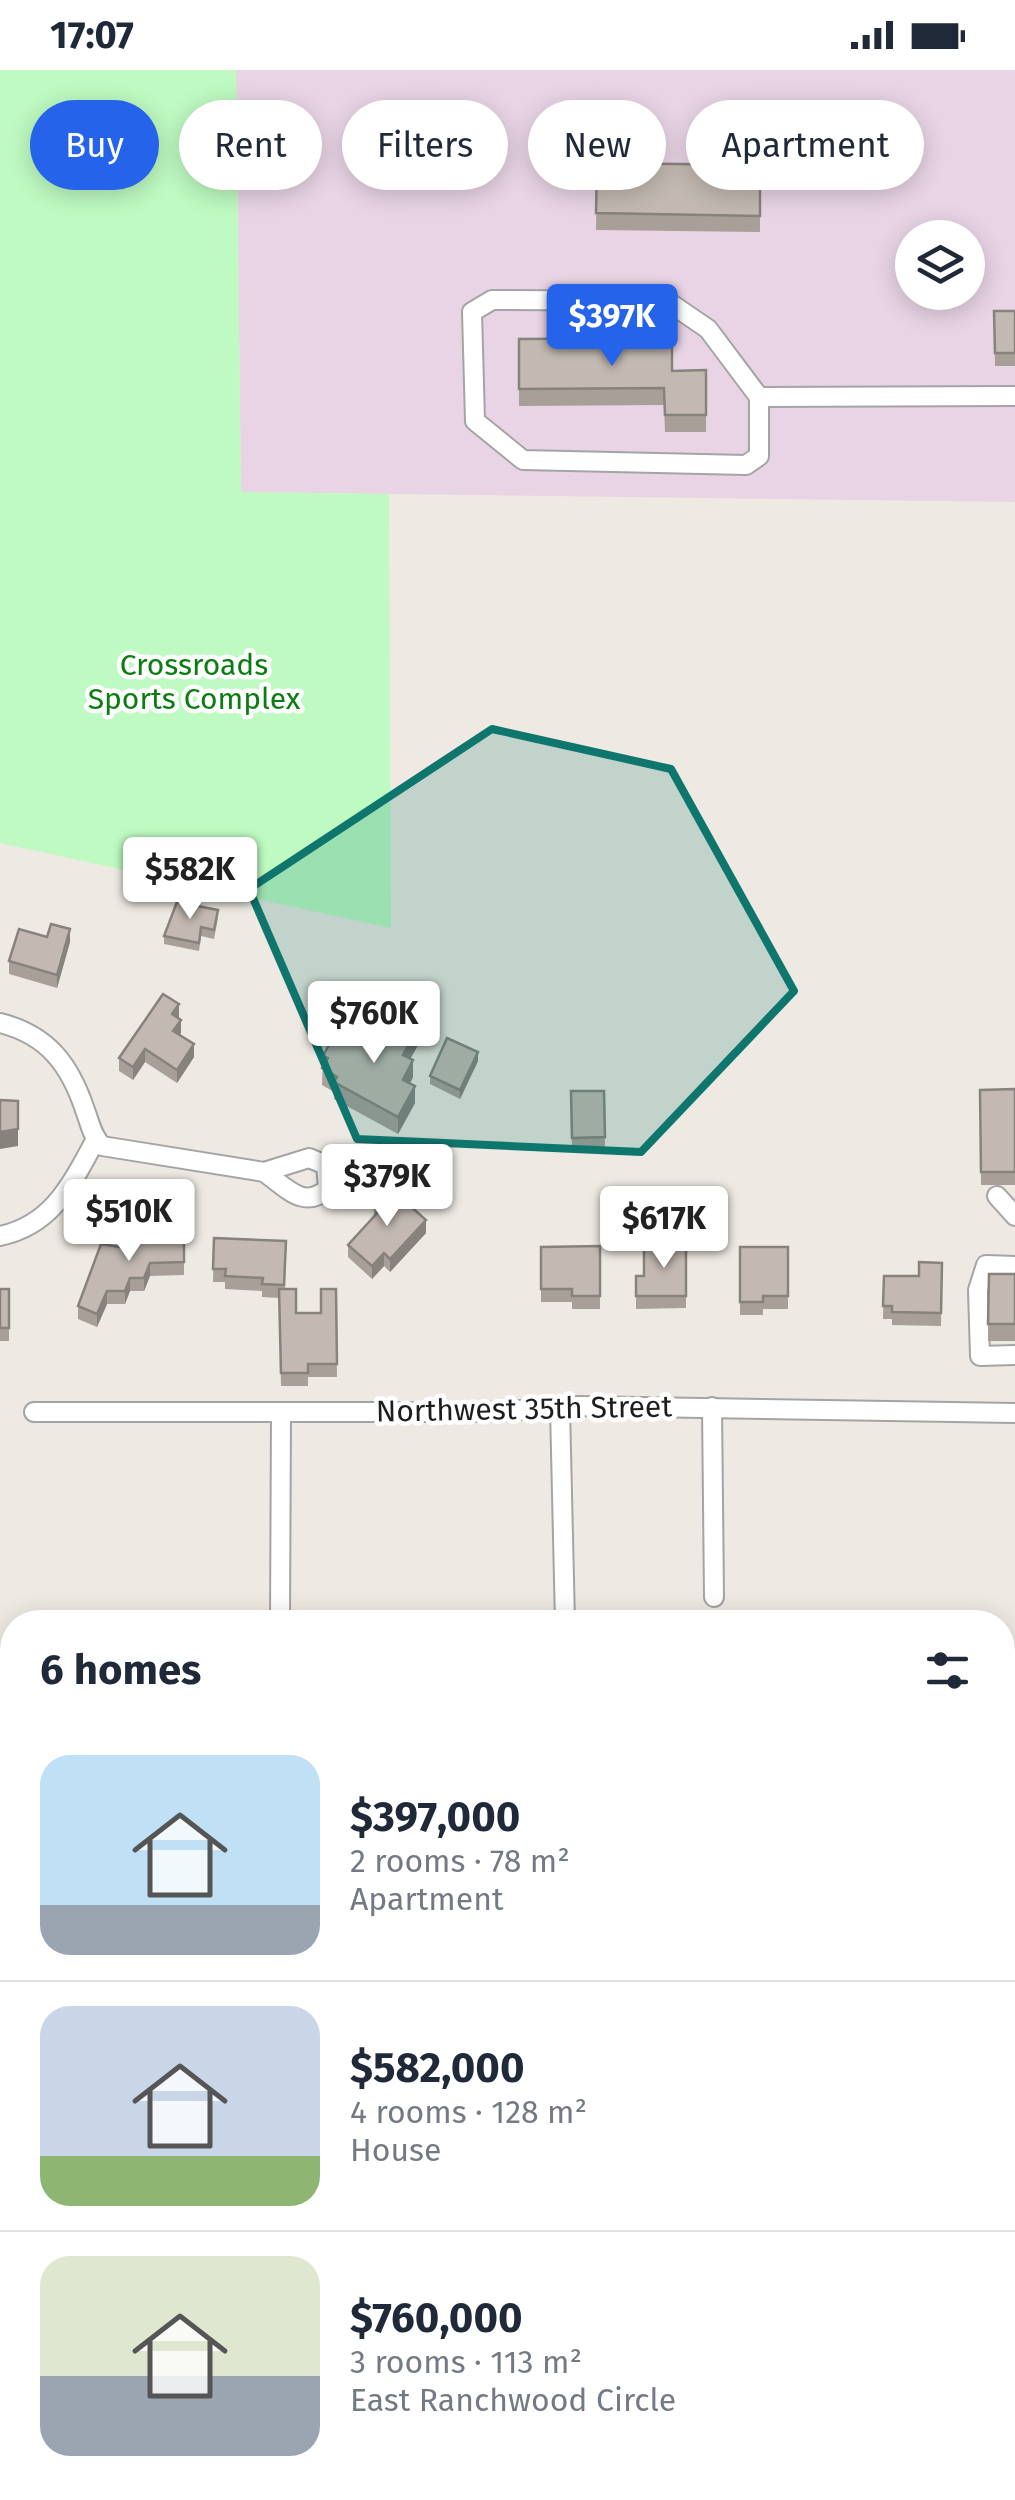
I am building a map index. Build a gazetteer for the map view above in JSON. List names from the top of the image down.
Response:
{
  "streets": {
    "street": ["Northwest 35th Street"]
  },
  "parks": ["Crossroads Sports Complex"],
  "page": {
    "status": "17:07",
    "chip": [
      "Buy",
      "Rent",
      "Filters",
      "New",
      "Apartment"
    ],
    "price": [
      "$397K",
      "$582K",
      "$760K",
      "$379K",
      "$510K",
      "$617K"
    ],
    "heading": "6 homes",
    "list": [
      {
        "name": "$397,000",
        "note": "2 rooms · 78 m² · Apartment"
      },
      {
        "name": "$582,000",
        "note": "4 rooms · 128 m² · House"
      },
      {
        "name": "$760,000",
        "note": "3 rooms · 113 m² · East Ranchwood Circle"
      }
    ]
  }
}
